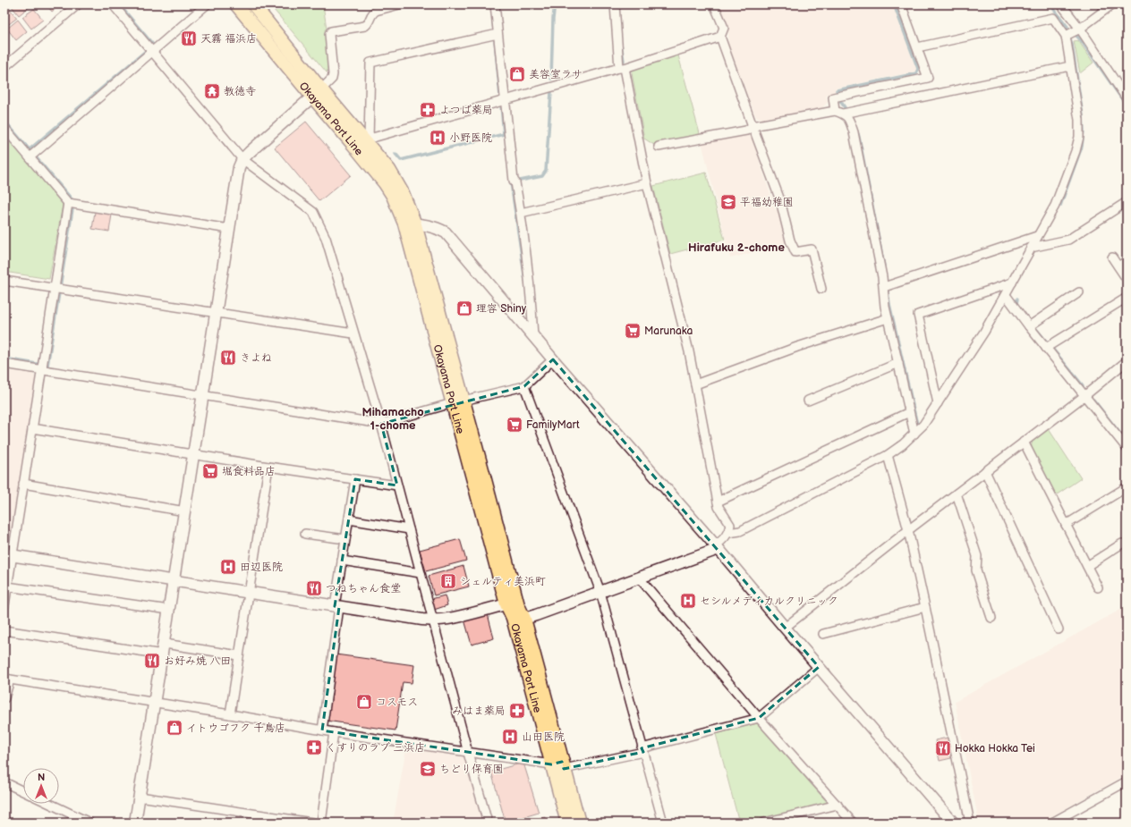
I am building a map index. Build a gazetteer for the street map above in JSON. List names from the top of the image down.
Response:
{
  "streets": {
    "main road": ["Okayama Port Line"]
  },
  "districts": ["Hirafuku 2-chome", "Mihamacho 1-chome"],
  "places": {
    "restaurant": [
      "天霧 福浜店",
      "きよね",
      "つねちゃん食堂",
      "お好み焼 八田",
      "Hokka Hokka Tei"
    ],
    "shop": [
      "美容室ラサ",
      "理容 Shiny",
      "コスモス",
      "イトウゴフク 千鳥店"
    ],
    "temple": ["教徳寺"],
    "pharmacy": ["よつば薬局", "みはま薬局", "くすりのラブ 三浜店"],
    "hospital": [
      "小野医院",
      "田辺医院",
      "セシルメディカルクリニック",
      "山田医院"
    ],
    "school or university": ["平福幼稚園", "ちどり保育園"],
    "supermarket": ["Marunaka", "FamilyMart", "堀食料品店"],
    "building": ["シェルティ美浜町"]
  },
  "north": "top"
}
